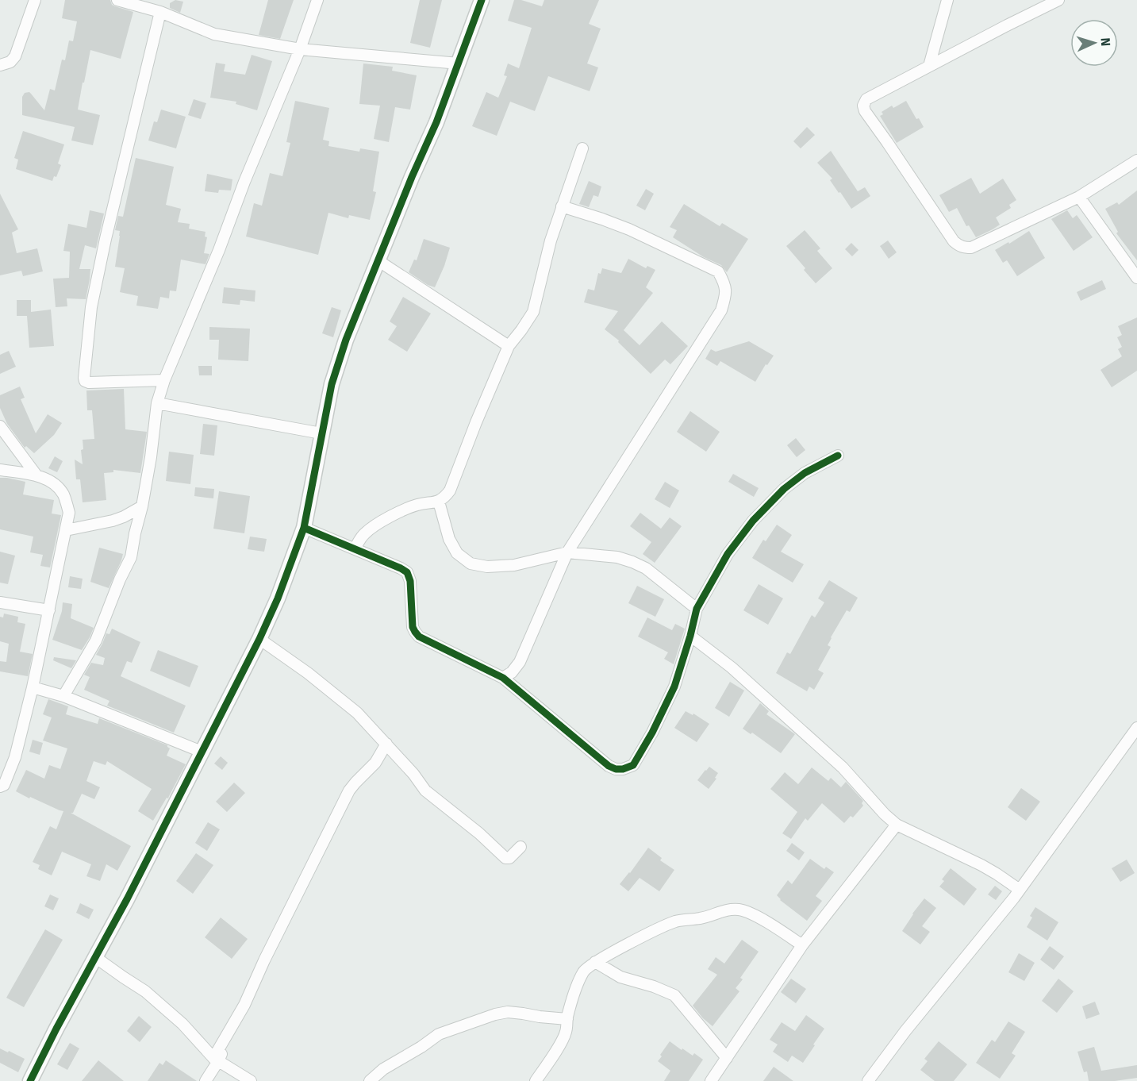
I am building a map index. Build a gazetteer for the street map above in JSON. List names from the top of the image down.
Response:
{
  "north": "right"
}
